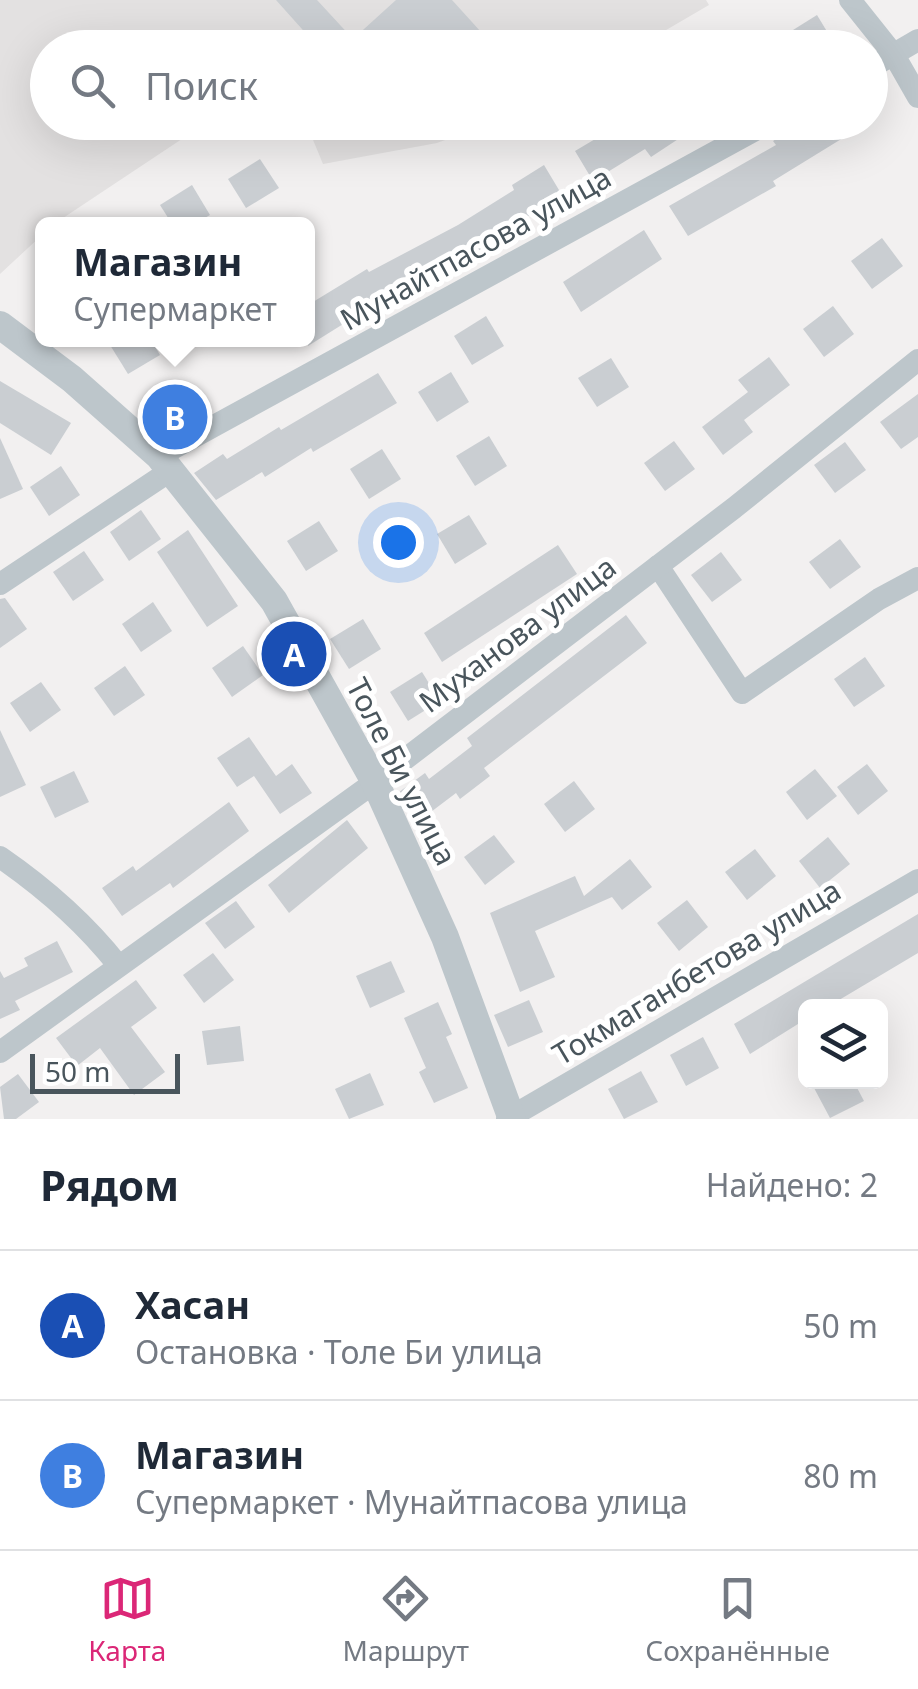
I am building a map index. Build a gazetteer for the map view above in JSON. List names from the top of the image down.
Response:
{
  "streets": {
    "street": [
      "Мунайтпасова улица",
      "Муханова улица",
      "Толе Би улица",
      "Токмаганбетова улица"
    ]
  },
  "crossings": [
    ["Мунайтпасова улица", "Толе Би улица"],
    ["Муханова улица", "Толе Би улица"],
    ["Толе Би улица", "Токмаганбетова улица"]
  ],
  "scale_bar": "50 m",
  "page": {
    "search": "Поиск",
    "popup": ["Магазин", "Супермаркет"],
    "pins": ["B", "A"],
    "scale": "50 m",
    "heading": ["Рядом", "Найдено: 2"],
    "list": [
      {
        "mark": "A",
        "name": "Хасан",
        "note": "Остановка · Толе Би улица",
        "value": "50 m"
      },
      {
        "mark": "B",
        "name": "Магазин",
        "note": "Супермаркет · Мунайтпасова улица",
        "value": "80 m"
      }
    ],
    "nav": ["Карта", "Маршрут", "Сохранённые"]
  }
}
